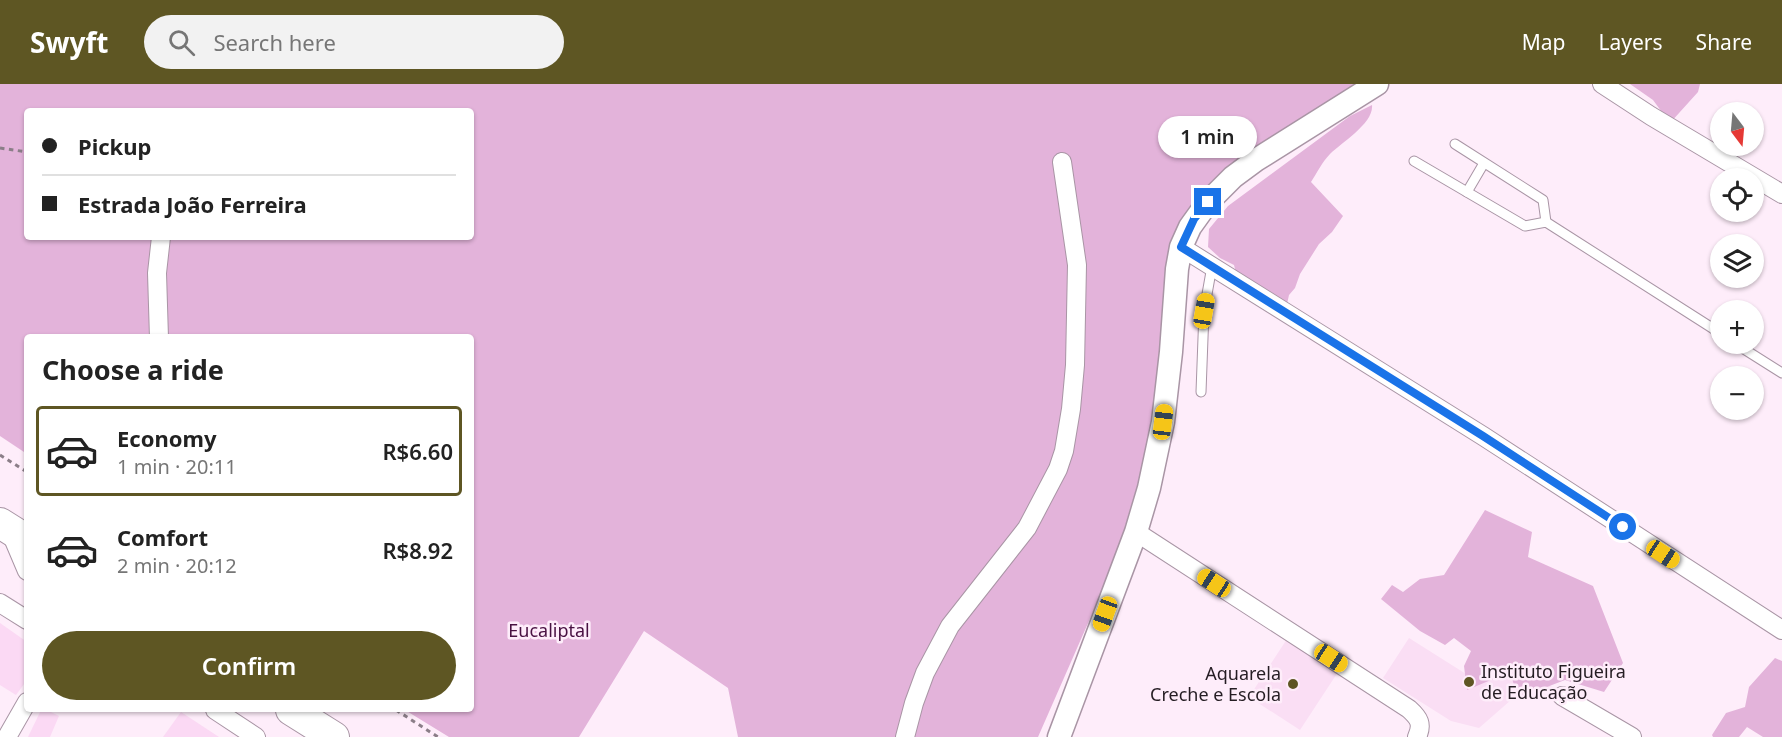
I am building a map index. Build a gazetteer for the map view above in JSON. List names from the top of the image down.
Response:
{
  "parks": ["Eucaliptal"],
  "places": ["Instituto Figueira de Educação", "Aquarela Creche e Escola"],
  "north": "bottom",
  "page": {
    "header": "Swyft",
    "search": "Search here",
    "nav": ["Map", "Layers", "Share"],
    "map_buttons": ["+", "−"],
    "banner": ["Pickup", "Estrada João Ferreira"],
    "bubble": "1 min",
    "heading": "Choose a ride",
    "list": [
      {
        "name": "Economy",
        "note": "1 min · 20:11",
        "value": "R$6.60"
      },
      {
        "name": "Comfort",
        "note": "2 min · 20:12",
        "value": "R$8.92"
      }
    ],
    "buttons": "Confirm"
  }
}
